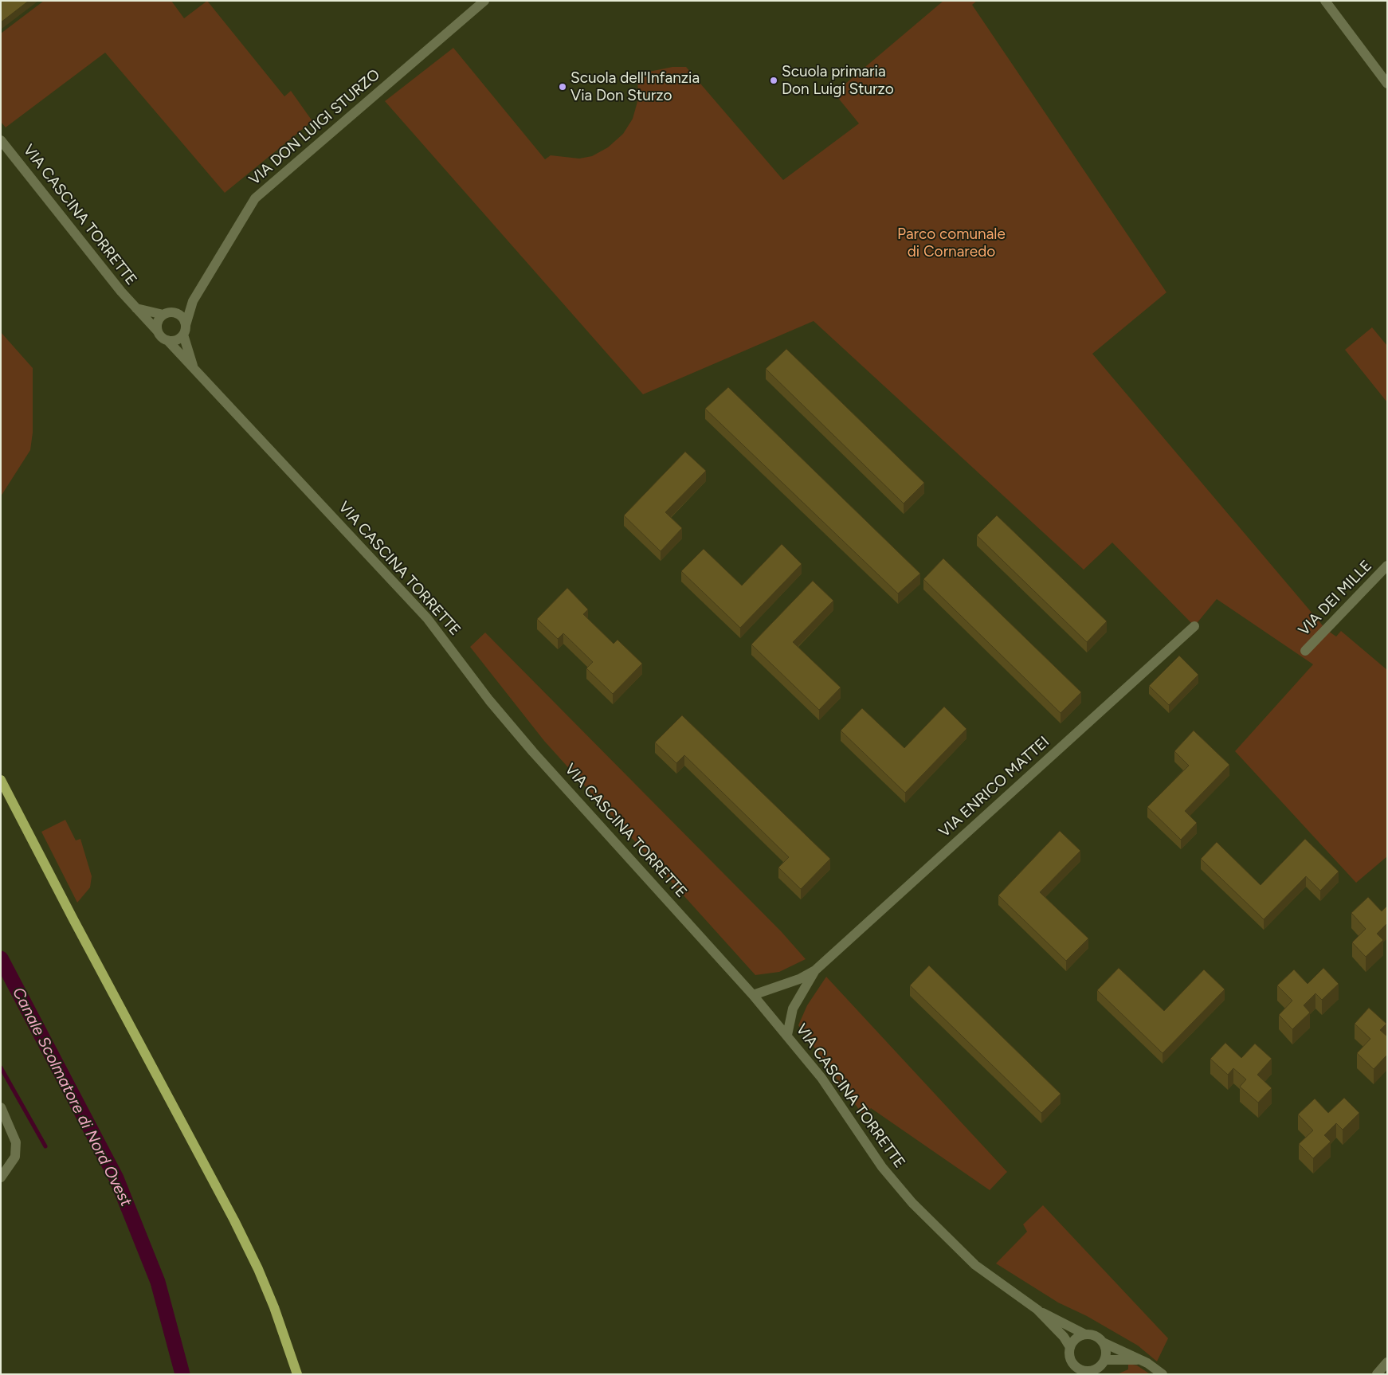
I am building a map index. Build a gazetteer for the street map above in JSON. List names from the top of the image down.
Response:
{
  "streets": {
    "street": [
      "VIA DON LUIGI STURZO",
      "VIA CASCINA TORRETTE",
      "VIA DEI MILLE",
      "VIA ENRICO MATTEI"
    ]
  },
  "crossings": [
    ["VIA DON LUIGI STURZO", "VIA CASCINA TORRETTE"],
    ["VIA CASCINA TORRETTE", "VIA ENRICO MATTEI"]
  ],
  "water": ["Canale Scolmatore di Nord Ovest"],
  "parks": ["Parco comunale di Cornaredo"],
  "places": ["Scuola primaria Don Luigi Sturzo", "Scuola dell'Infanzia Via Don Sturzo"]
}
